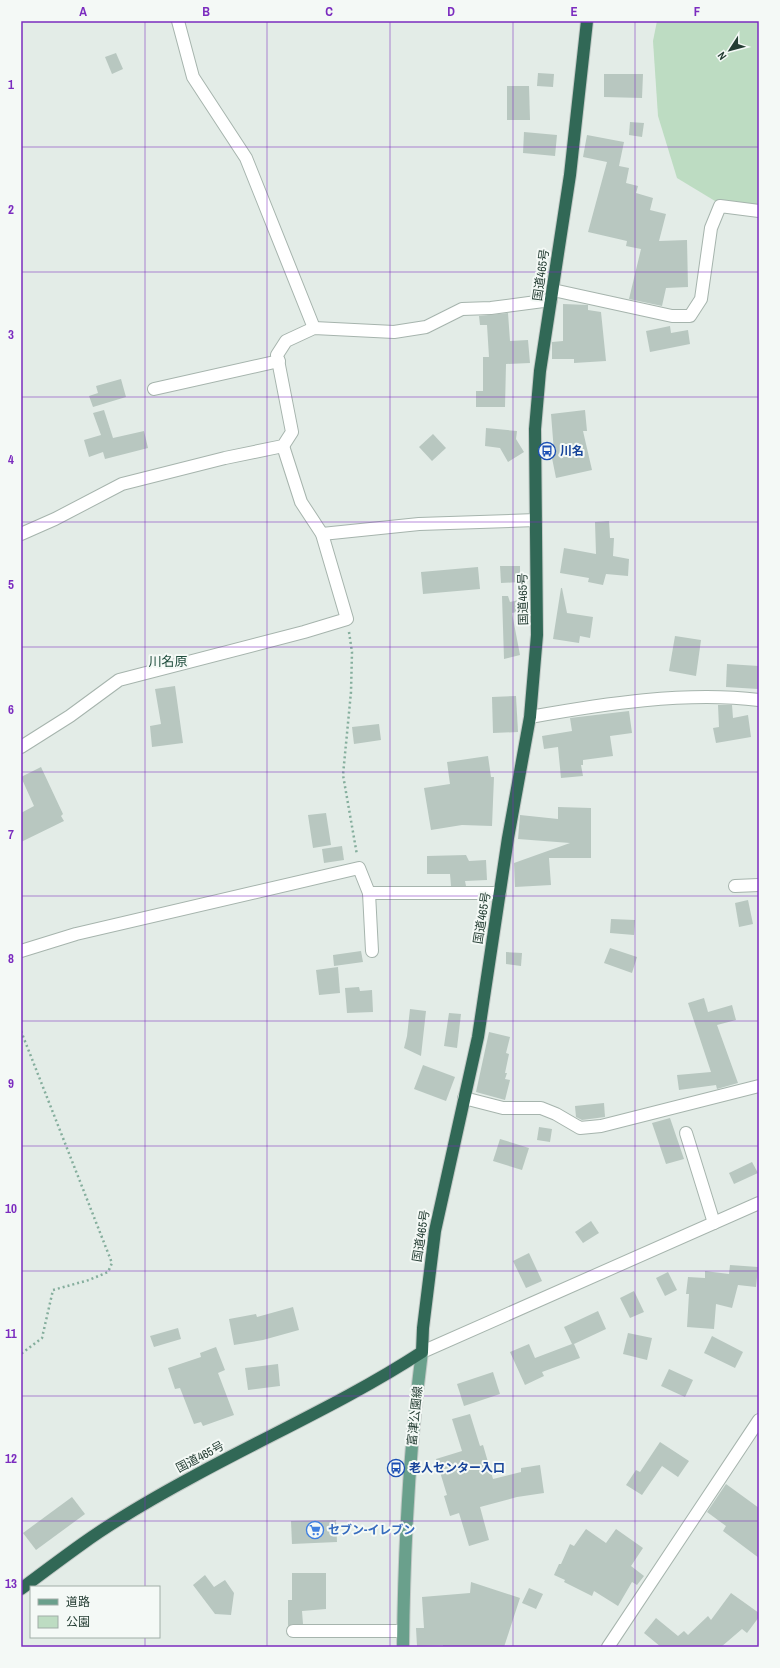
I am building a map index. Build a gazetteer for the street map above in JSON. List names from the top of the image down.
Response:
{
  "streets": {
    "highway": ["国道465号"],
    "main road": ["富津公園線"]
  },
  "crossings": [
    ["国道465号", "富津公園線"]
  ],
  "districts": ["川名原"],
  "places": {
    "bus stop": ["川名", "老人センター入口"],
    "supermarket": ["セブン-イレブン"]
  },
  "legend": ["道路", "公園"],
  "north": "bottom left",
  "grid": {
    "columns": [
      "A",
      "B",
      "C",
      "D",
      "E",
      "F"
    ],
    "rows": [
      "1",
      "2",
      "3",
      "4",
      "5",
      "6",
      "7",
      "8",
      "9",
      "10",
      "11",
      "12",
      "13"
    ]
  }
}
